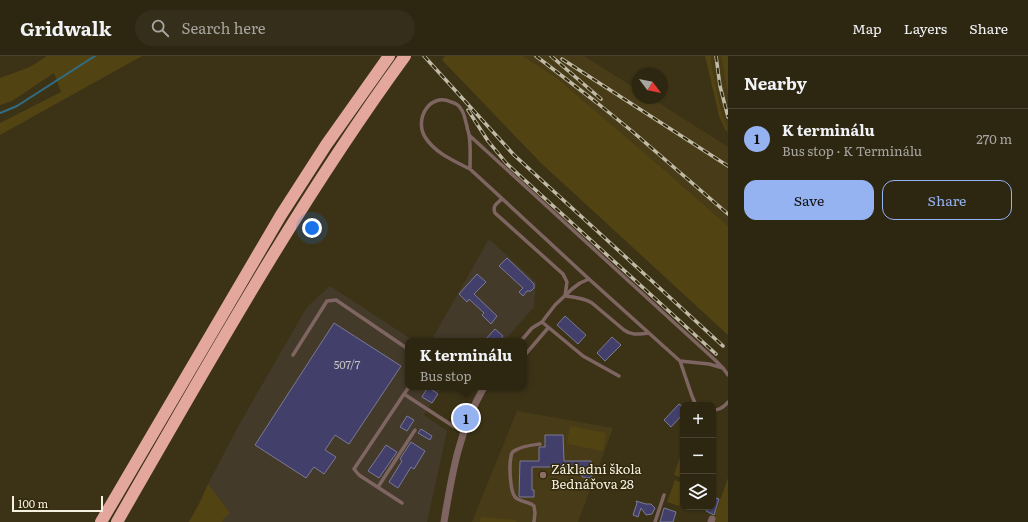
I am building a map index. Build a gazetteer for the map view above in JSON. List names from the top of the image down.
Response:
{
  "places": ["Základní škola Bednářova 28"],
  "house_numbers": ["507/7"],
  "scale_bar": "100 m",
  "north": "bottom right",
  "page": {
    "header": "Gridwalk",
    "search": "Search here",
    "nav": ["Map", "Layers", "Share"],
    "heading": "Nearby",
    "list": [
      {
        "mark": "1",
        "name": "K terminálu",
        "note": "Bus stop · K Terminálu",
        "value": "270 m"
      }
    ],
    "buttons": ["Save", "Share"],
    "popup": ["K terminálu", "Bus stop"],
    "map_buttons": ["+", "−"],
    "pins": "1",
    "scale": "100 m"
  }
}
